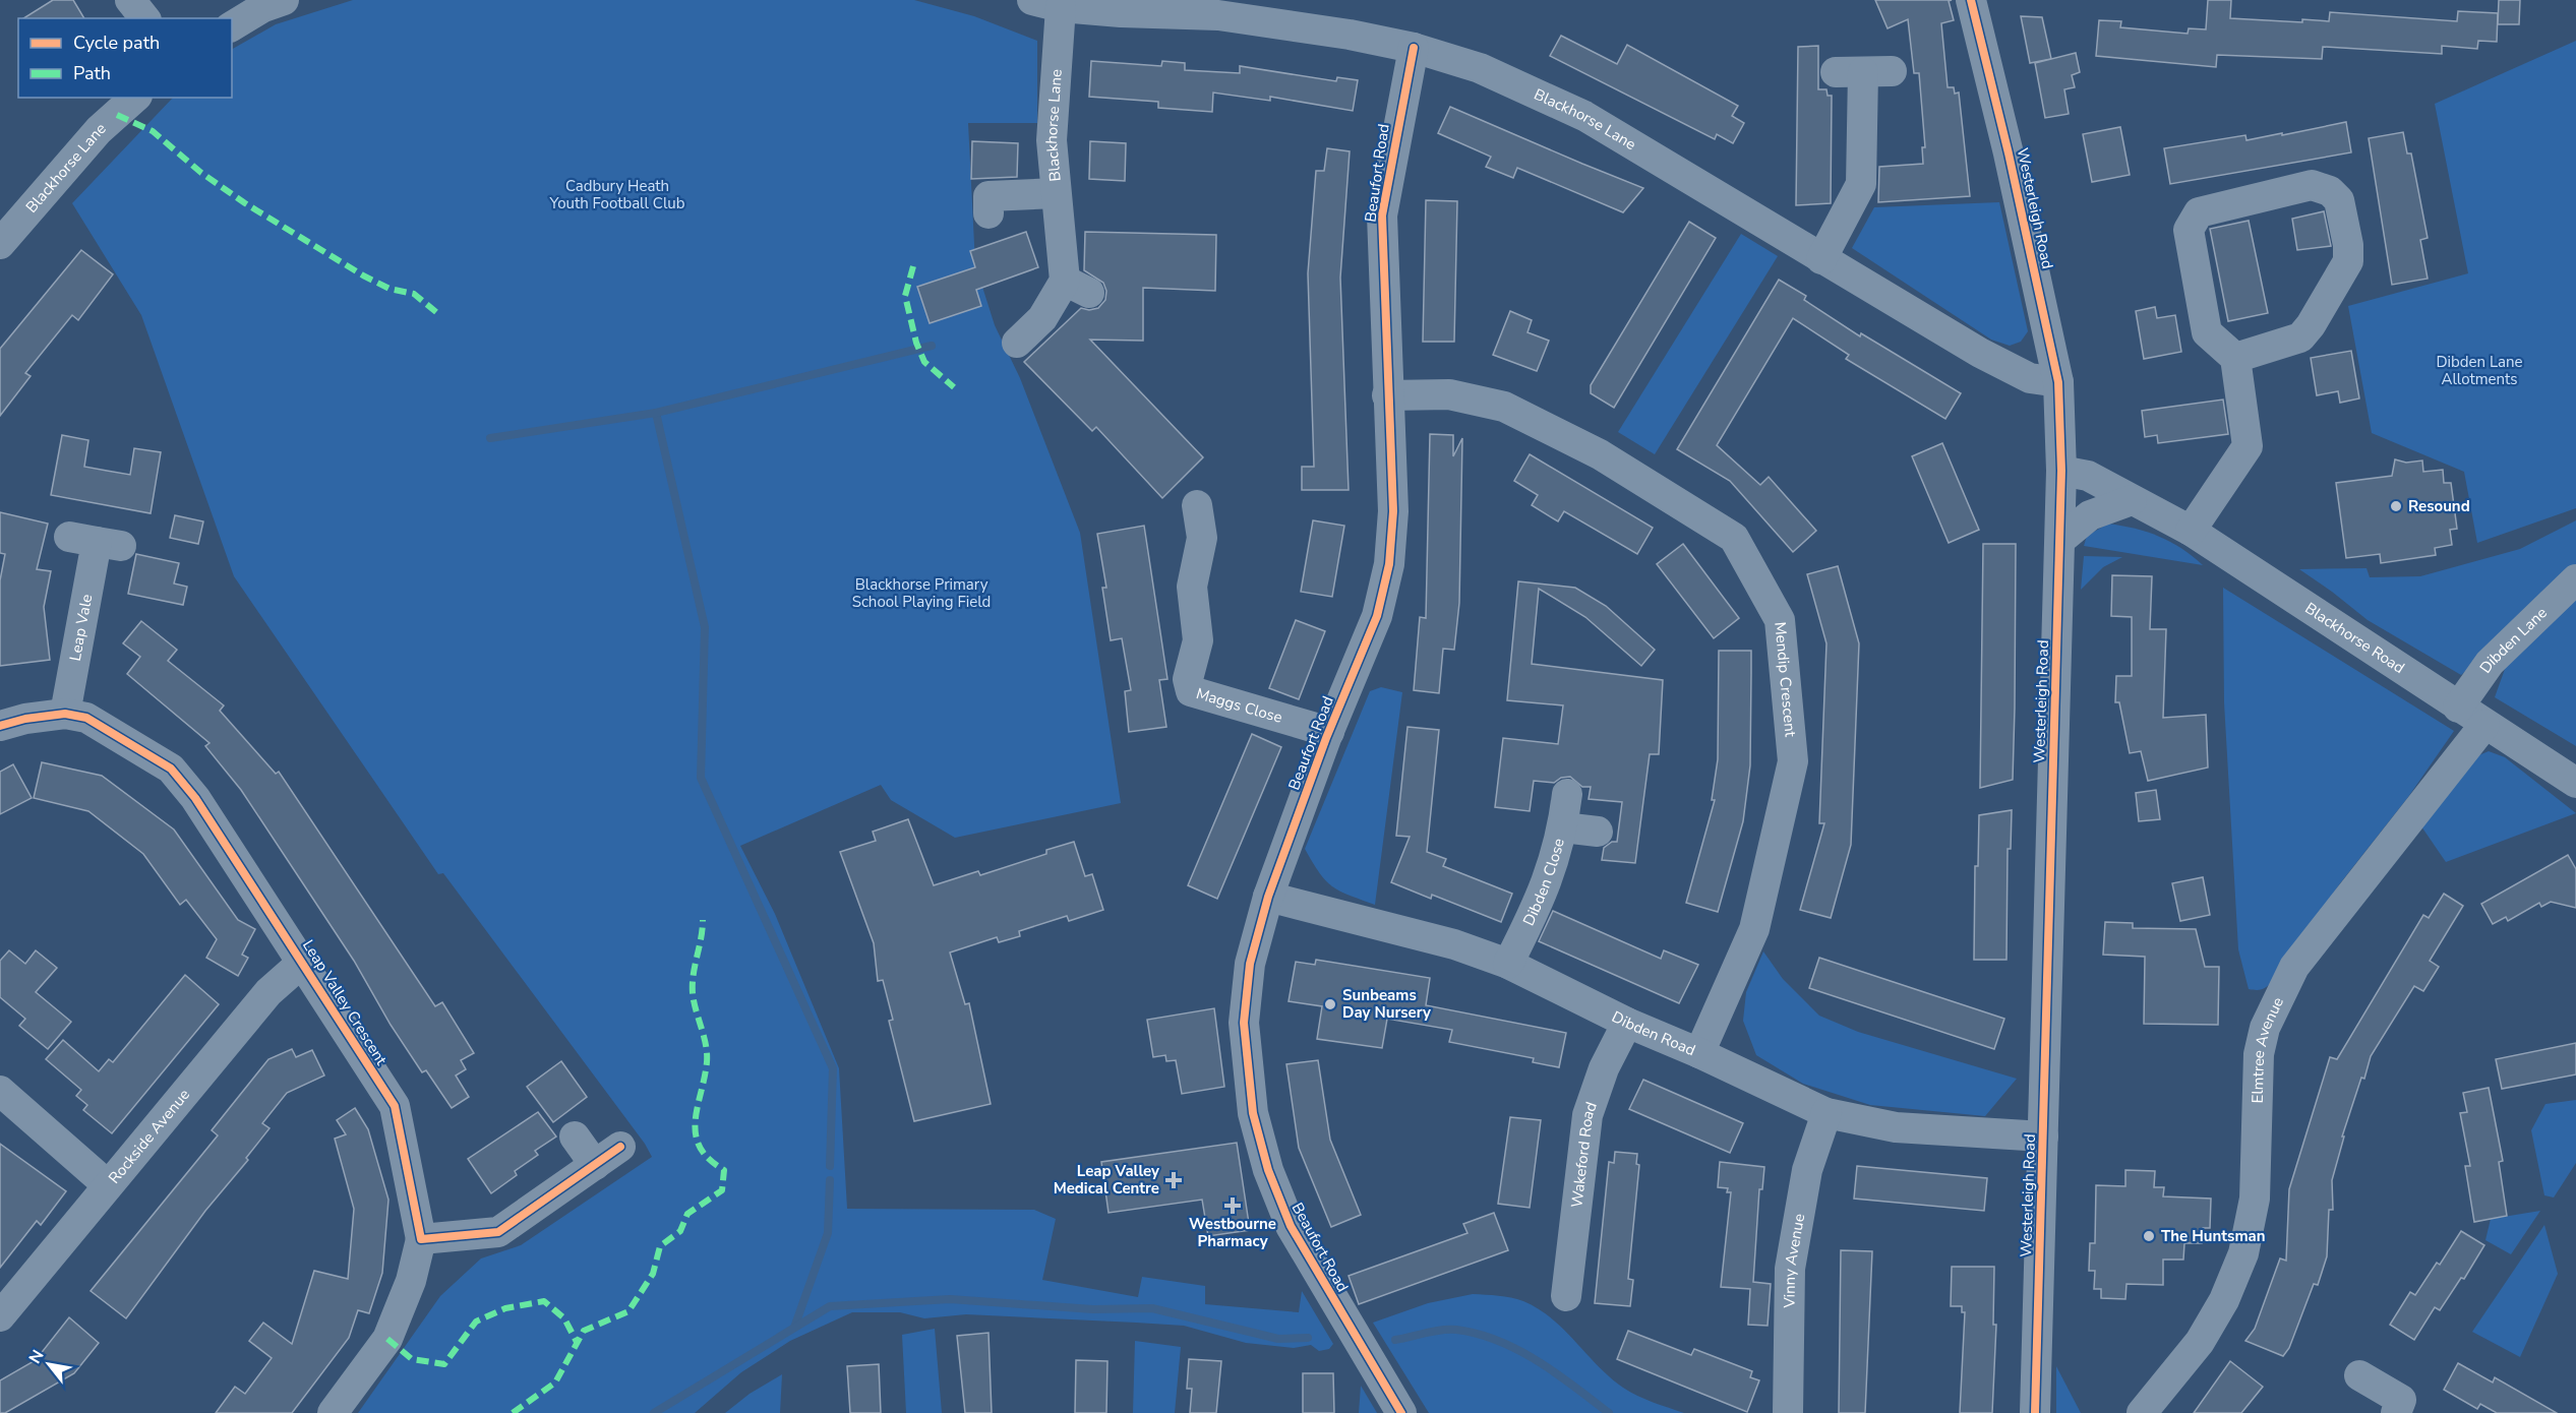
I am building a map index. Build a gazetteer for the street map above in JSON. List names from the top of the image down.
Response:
{
  "streets": {
    "street": [
      "Blackhorse Lane",
      "Beaufort Road",
      "Westerleigh Road",
      "Leap Vale",
      "Blackhorse Road",
      "Dibden Lane",
      "Mendip Crescent",
      "Maggs Close",
      "Dibden Close",
      "Leap Valley Crescent",
      "Dibden Road",
      "Elmtree Avenue",
      "Rockside Avenue",
      "Wakeford Road",
      "Vinny Avenue"
    ]
  },
  "crossings": [
    ["Blackhorse Lane", "Beaufort Road"],
    ["Blackhorse Lane", "Westerleigh Road"],
    ["Beaufort Road", "Mendip Crescent"],
    ["Beaufort Road", "Maggs Close"],
    ["Beaufort Road", "Dibden Road"],
    ["Westerleigh Road", "Blackhorse Road"],
    ["Westerleigh Road", "Dibden Road"],
    ["Leap Vale", "Leap Valley Crescent"],
    ["Blackhorse Road", "Dibden Lane"],
    ["Blackhorse Road", "Elmtree Avenue"],
    ["Mendip Crescent", "Dibden Road"],
    ["Dibden Close", "Dibden Road"],
    ["Leap Valley Crescent", "Rockside Avenue"],
    ["Dibden Road", "Wakeford Road"],
    ["Dibden Road", "Vinny Avenue"]
  ],
  "parks": ["Cadbury Heath Youth Football Club", "Dibden Lane Allotments", "Blackhorse Primary School Playing Field"],
  "places": {
    "other": ["Resound", "Sunbeams Day Nursery", "The Huntsman"],
    "health": ["Leap Valley Medical Centre", "Westbourne Pharmacy"]
  },
  "legend": ["Cycle path", "Path"],
  "north": "top left"
}
